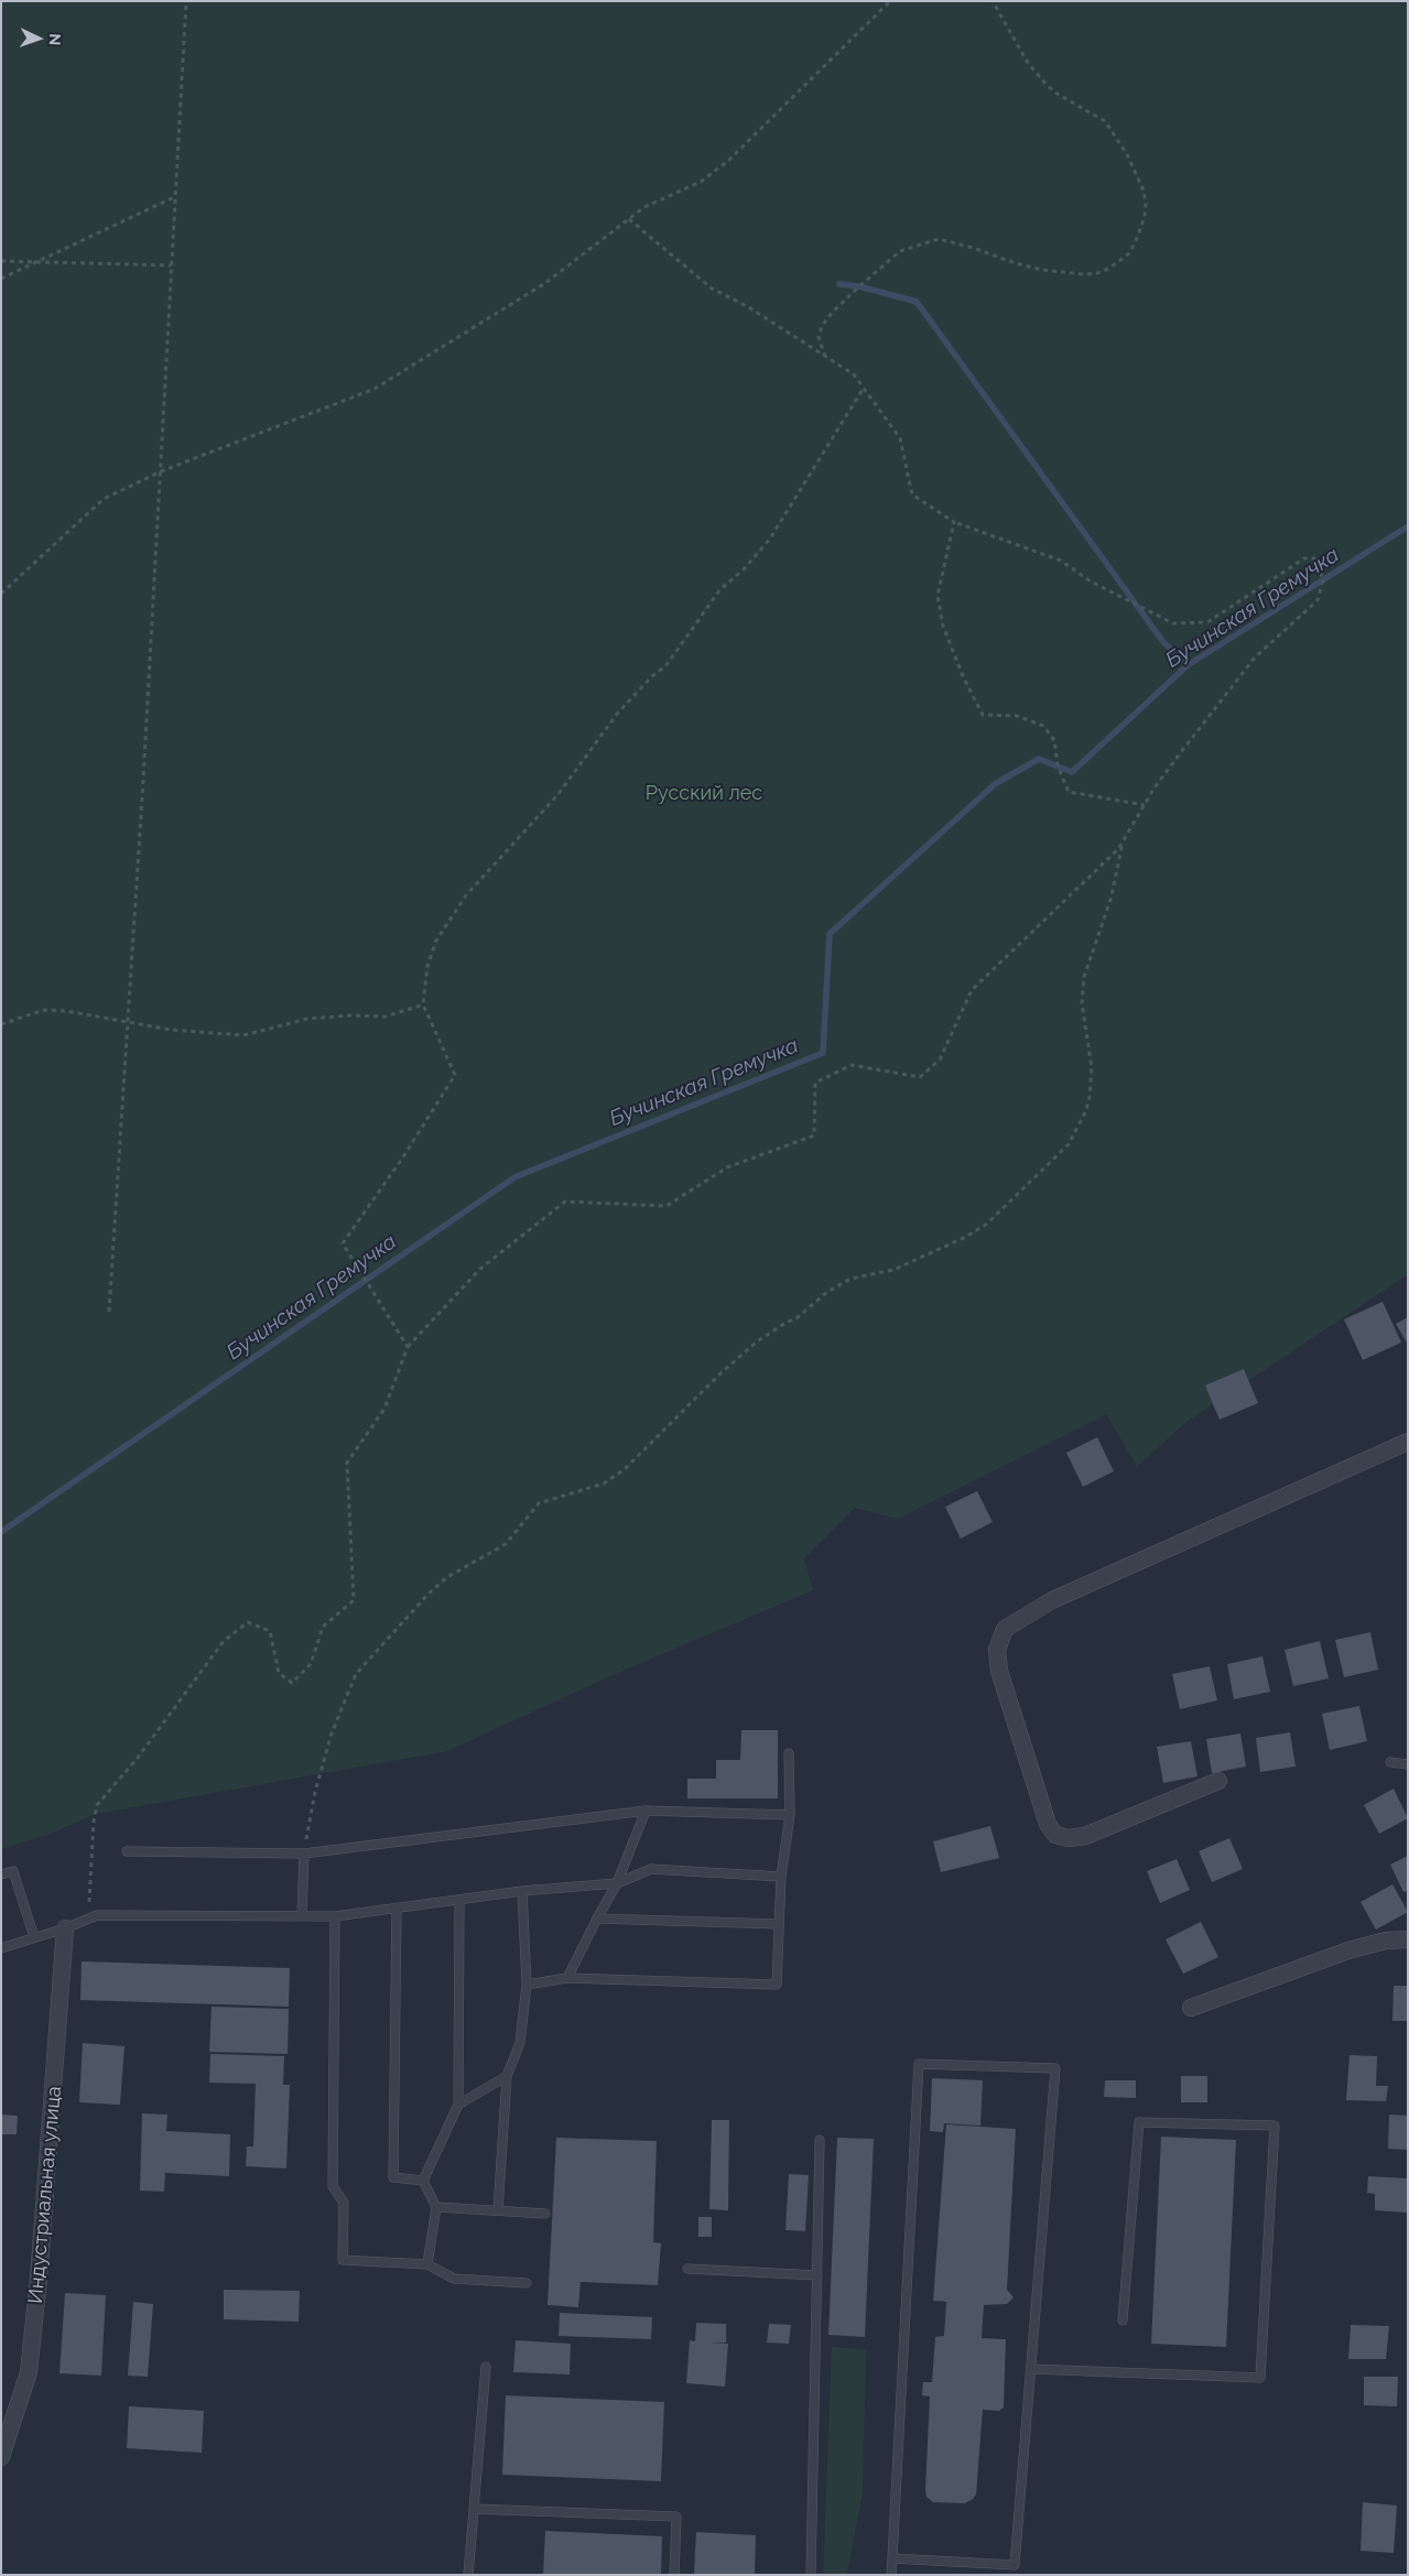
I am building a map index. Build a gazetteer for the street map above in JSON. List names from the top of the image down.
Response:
{
  "streets": {
    "street": ["Индустриальная улица"]
  },
  "water": ["Бучинская Гремучка"],
  "parks": ["Русский лес"],
  "north": "right"
}
